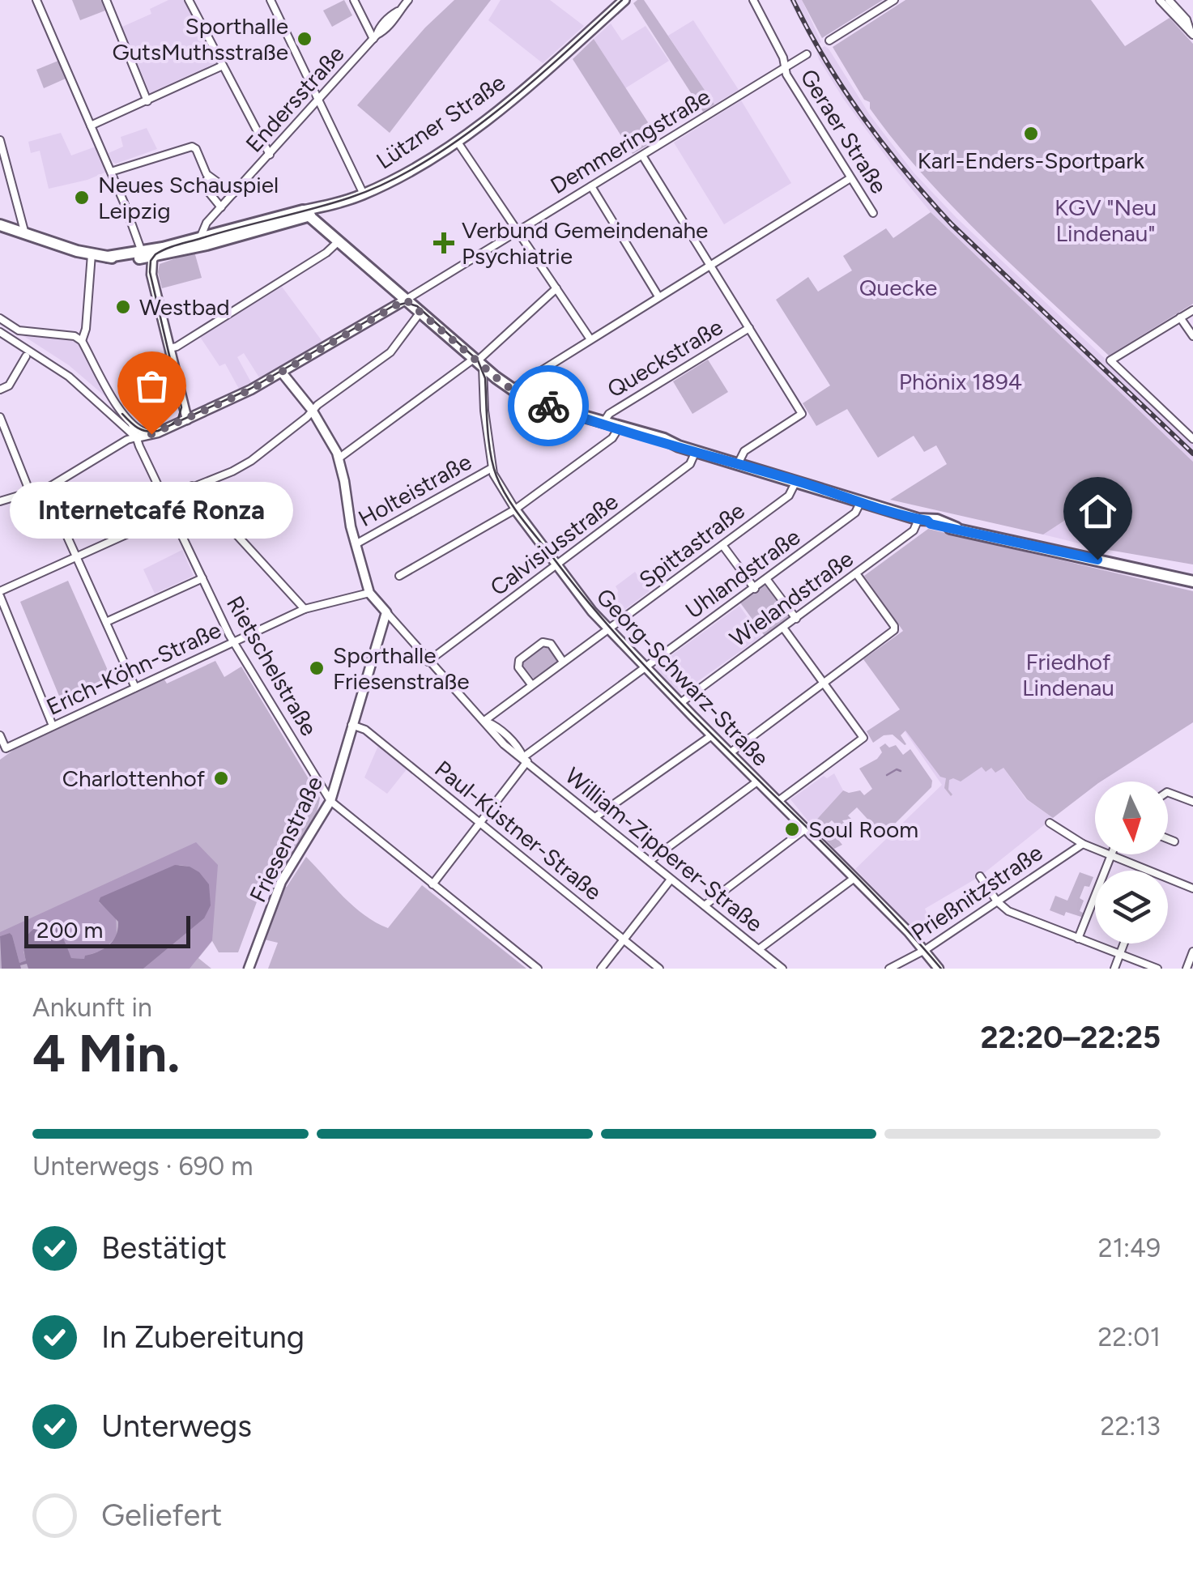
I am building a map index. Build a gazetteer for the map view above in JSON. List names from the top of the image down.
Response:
{
  "streets": {
    "main road": ["Lützner Straße"],
    "street": [
      "Endersstraße",
      "Geraer Straße",
      "Demmeringstraße",
      "Queckstraße",
      "Holteistraße",
      "Calvisiusstraße",
      "Spittastraße",
      "Uhlandstraße",
      "Wielandstraße",
      "Rietschelstraße",
      "Erich-Köhn-Straße",
      "Georg-Schwarz-Straße",
      "Paul-Küstner-Straße",
      "Friesenstraße",
      "William-Zipperer-Straße",
      "Prießnitzstraße"
    ]
  },
  "crossings": [
    ["Endersstraße", "Lützner Straße"],
    ["Geraer Straße", "Demmeringstraße"],
    ["Demmeringstraße", "Rietschelstraße"],
    ["Demmeringstraße", "William-Zipperer-Straße"],
    ["Holteistraße", "Georg-Schwarz-Straße"],
    ["Holteistraße", "William-Zipperer-Straße"],
    ["Calvisiusstraße", "Georg-Schwarz-Straße"],
    ["Calvisiusstraße", "William-Zipperer-Straße"],
    ["Spittastraße", "Georg-Schwarz-Straße"],
    ["Spittastraße", "William-Zipperer-Straße"],
    ["Uhlandstraße", "Rietschelstraße"],
    ["Uhlandstraße", "Georg-Schwarz-Straße"],
    ["Uhlandstraße", "Paul-Küstner-Straße"],
    ["Uhlandstraße", "William-Zipperer-Straße"],
    ["Wielandstraße", "Georg-Schwarz-Straße"],
    ["Rietschelstraße", "Erich-Köhn-Straße"],
    ["Rietschelstraße", "Friesenstraße"],
    ["Erich-Köhn-Straße", "William-Zipperer-Straße"],
    ["Georg-Schwarz-Straße", "Prießnitzstraße"],
    ["Paul-Küstner-Straße", "Friesenstraße"],
    ["Friesenstraße", "William-Zipperer-Straße"]
  ],
  "parks": [
    "KGV \"Neu Lindenau\"",
    "Quecke",
    "Phönix 1894",
    "Friedhof Lindenau"
  ],
  "places": {
    "other": [
      "Sporthalle GutsMuthsstraße",
      "Karl-Enders-Sportpark",
      "Neues Schauspiel Leipzig",
      "Westbad",
      "Internetcafé Ronza",
      "Sporthalle Friesenstraße",
      "Charlottenhof",
      "Soul Room"
    ],
    "health": ["Verbund Gemeindenahe Psychiatrie"]
  },
  "scale_bar": "200 m",
  "north": "bottom",
  "page": {
    "bubble": "Internetcafé Ronza",
    "scale": "200 m",
    "heading": ["4 Min.", "Ankunft in", "22:20–22:25"],
    "bar": "Unterwegs · 690 m",
    "list": [
      ["Bestätigt", "21:49"],
      ["In Zubereitung", "22:01"],
      ["Unterwegs", "22:13"],
      "Geliefert"
    ]
  }
}
